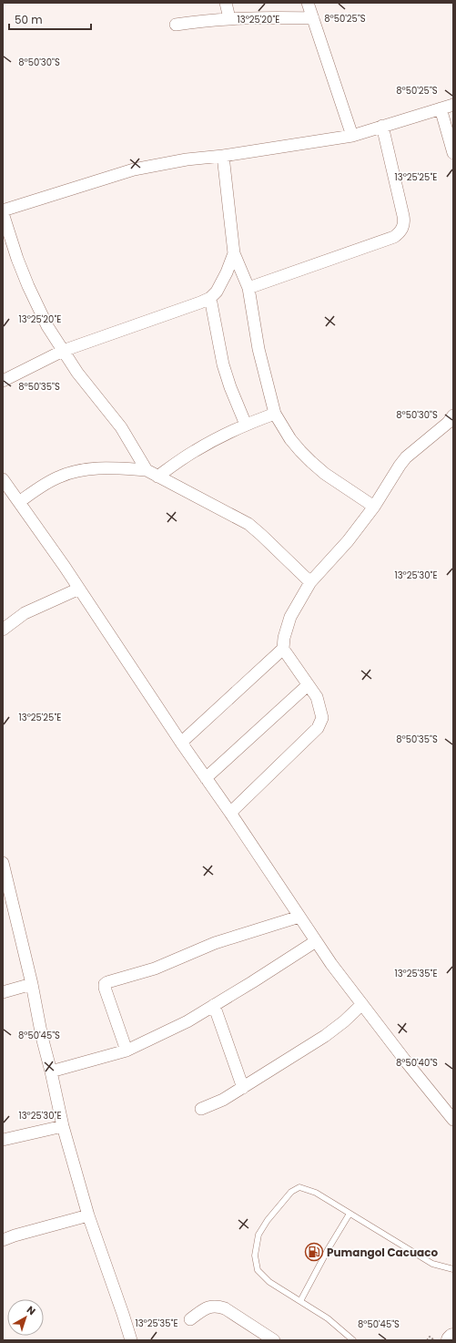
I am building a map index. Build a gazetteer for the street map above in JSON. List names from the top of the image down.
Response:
{
  "places": {
    "fuel station": ["Pumangol Cacuaco"]
  },
  "scale_bar": "50 m",
  "north": "top right",
  "coordinates": [
    "8°50'25\"S",
    "13°25'20\"E",
    "8°50'30\"S",
    "13°25'25\"E",
    "8°50'35\"S",
    "13°25'30\"E",
    "13°25'35\"E",
    "8°50'45\"S",
    "8°50'40\"S"
  ]
}
